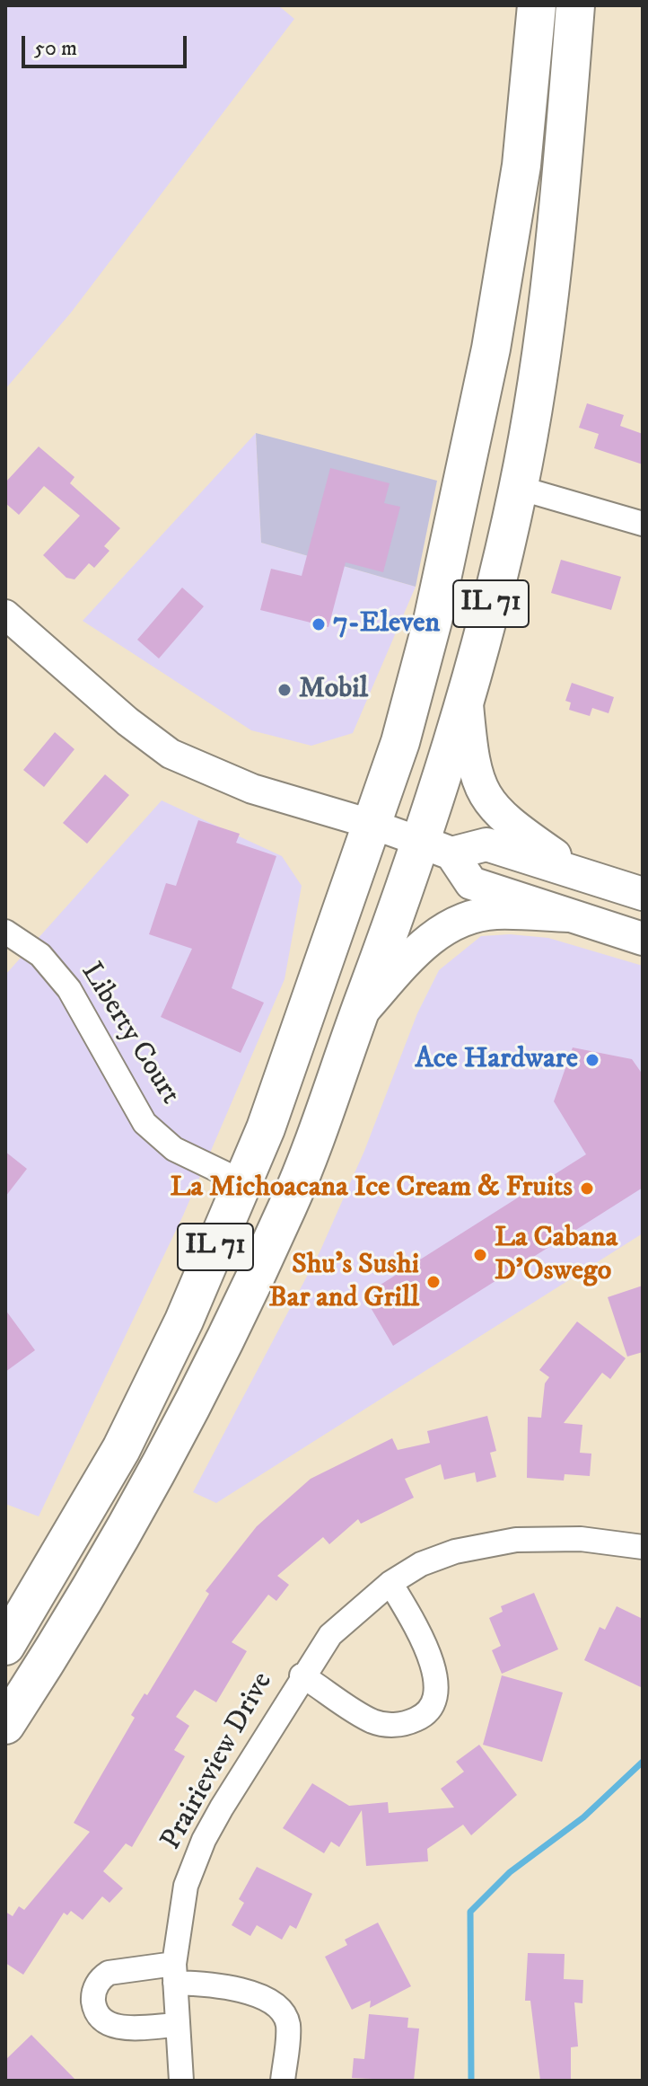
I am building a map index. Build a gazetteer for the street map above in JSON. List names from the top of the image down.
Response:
{
  "streets": {
    "main road": ["IL 71"],
    "street": ["Liberty Court", "Prairieview Drive"]
  },
  "crossings": [
    ["IL 71", "Liberty Court"]
  ],
  "places": [
    "7-Eleven",
    "Mobil",
    "Ace Hardware",
    "La Michoacana Ice Cream & Fruits",
    "La Cabana D'Oswego",
    "Shu's Sushi Bar and Grill"
  ],
  "scale_bar": "50 m"
}
